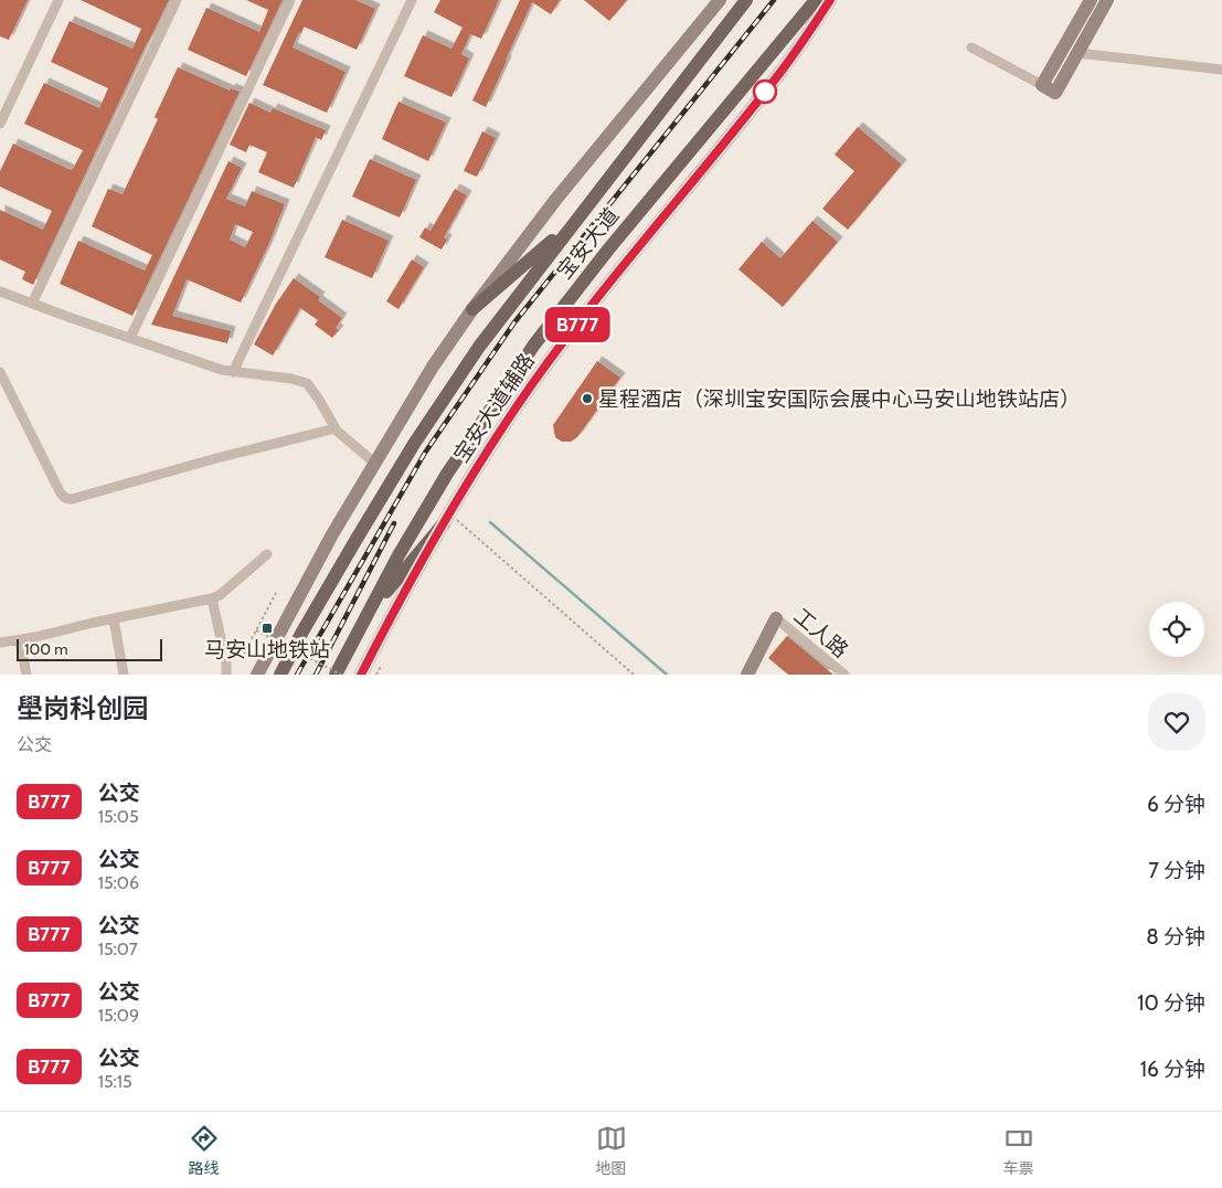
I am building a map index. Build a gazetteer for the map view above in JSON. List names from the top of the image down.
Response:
{
  "streets": {
    "main road": ["宝安大道", "宝安大道辅路"],
    "street": ["工人路"]
  },
  "places": {
    "other": ["星程酒店（深圳宝安国际会展中心马安山地铁站店）"],
    "transit": ["马安山地铁站"]
  },
  "lines": ["bus line B777"],
  "scale_bar": "100 m",
  "page": {
    "on_map": "B777",
    "scale": "100 m",
    "heading": ["壆岗科创园", "公交"],
    "list": [
      {
        "mark": "B777",
        "name": "公交",
        "note": "15:05",
        "value": "6 分钟"
      },
      {
        "mark": "B777",
        "name": "公交",
        "note": "15:06",
        "value": "7 分钟"
      },
      {
        "mark": "B777",
        "name": "公交",
        "note": "15:07",
        "value": "8 分钟"
      },
      {
        "mark": "B777",
        "name": "公交",
        "note": "15:09",
        "value": "10 分钟"
      },
      {
        "mark": "B777",
        "name": "公交",
        "note": "15:15",
        "value": "16 分钟"
      }
    ],
    "tabs": ["路线", "地图", "车票"]
  }
}
